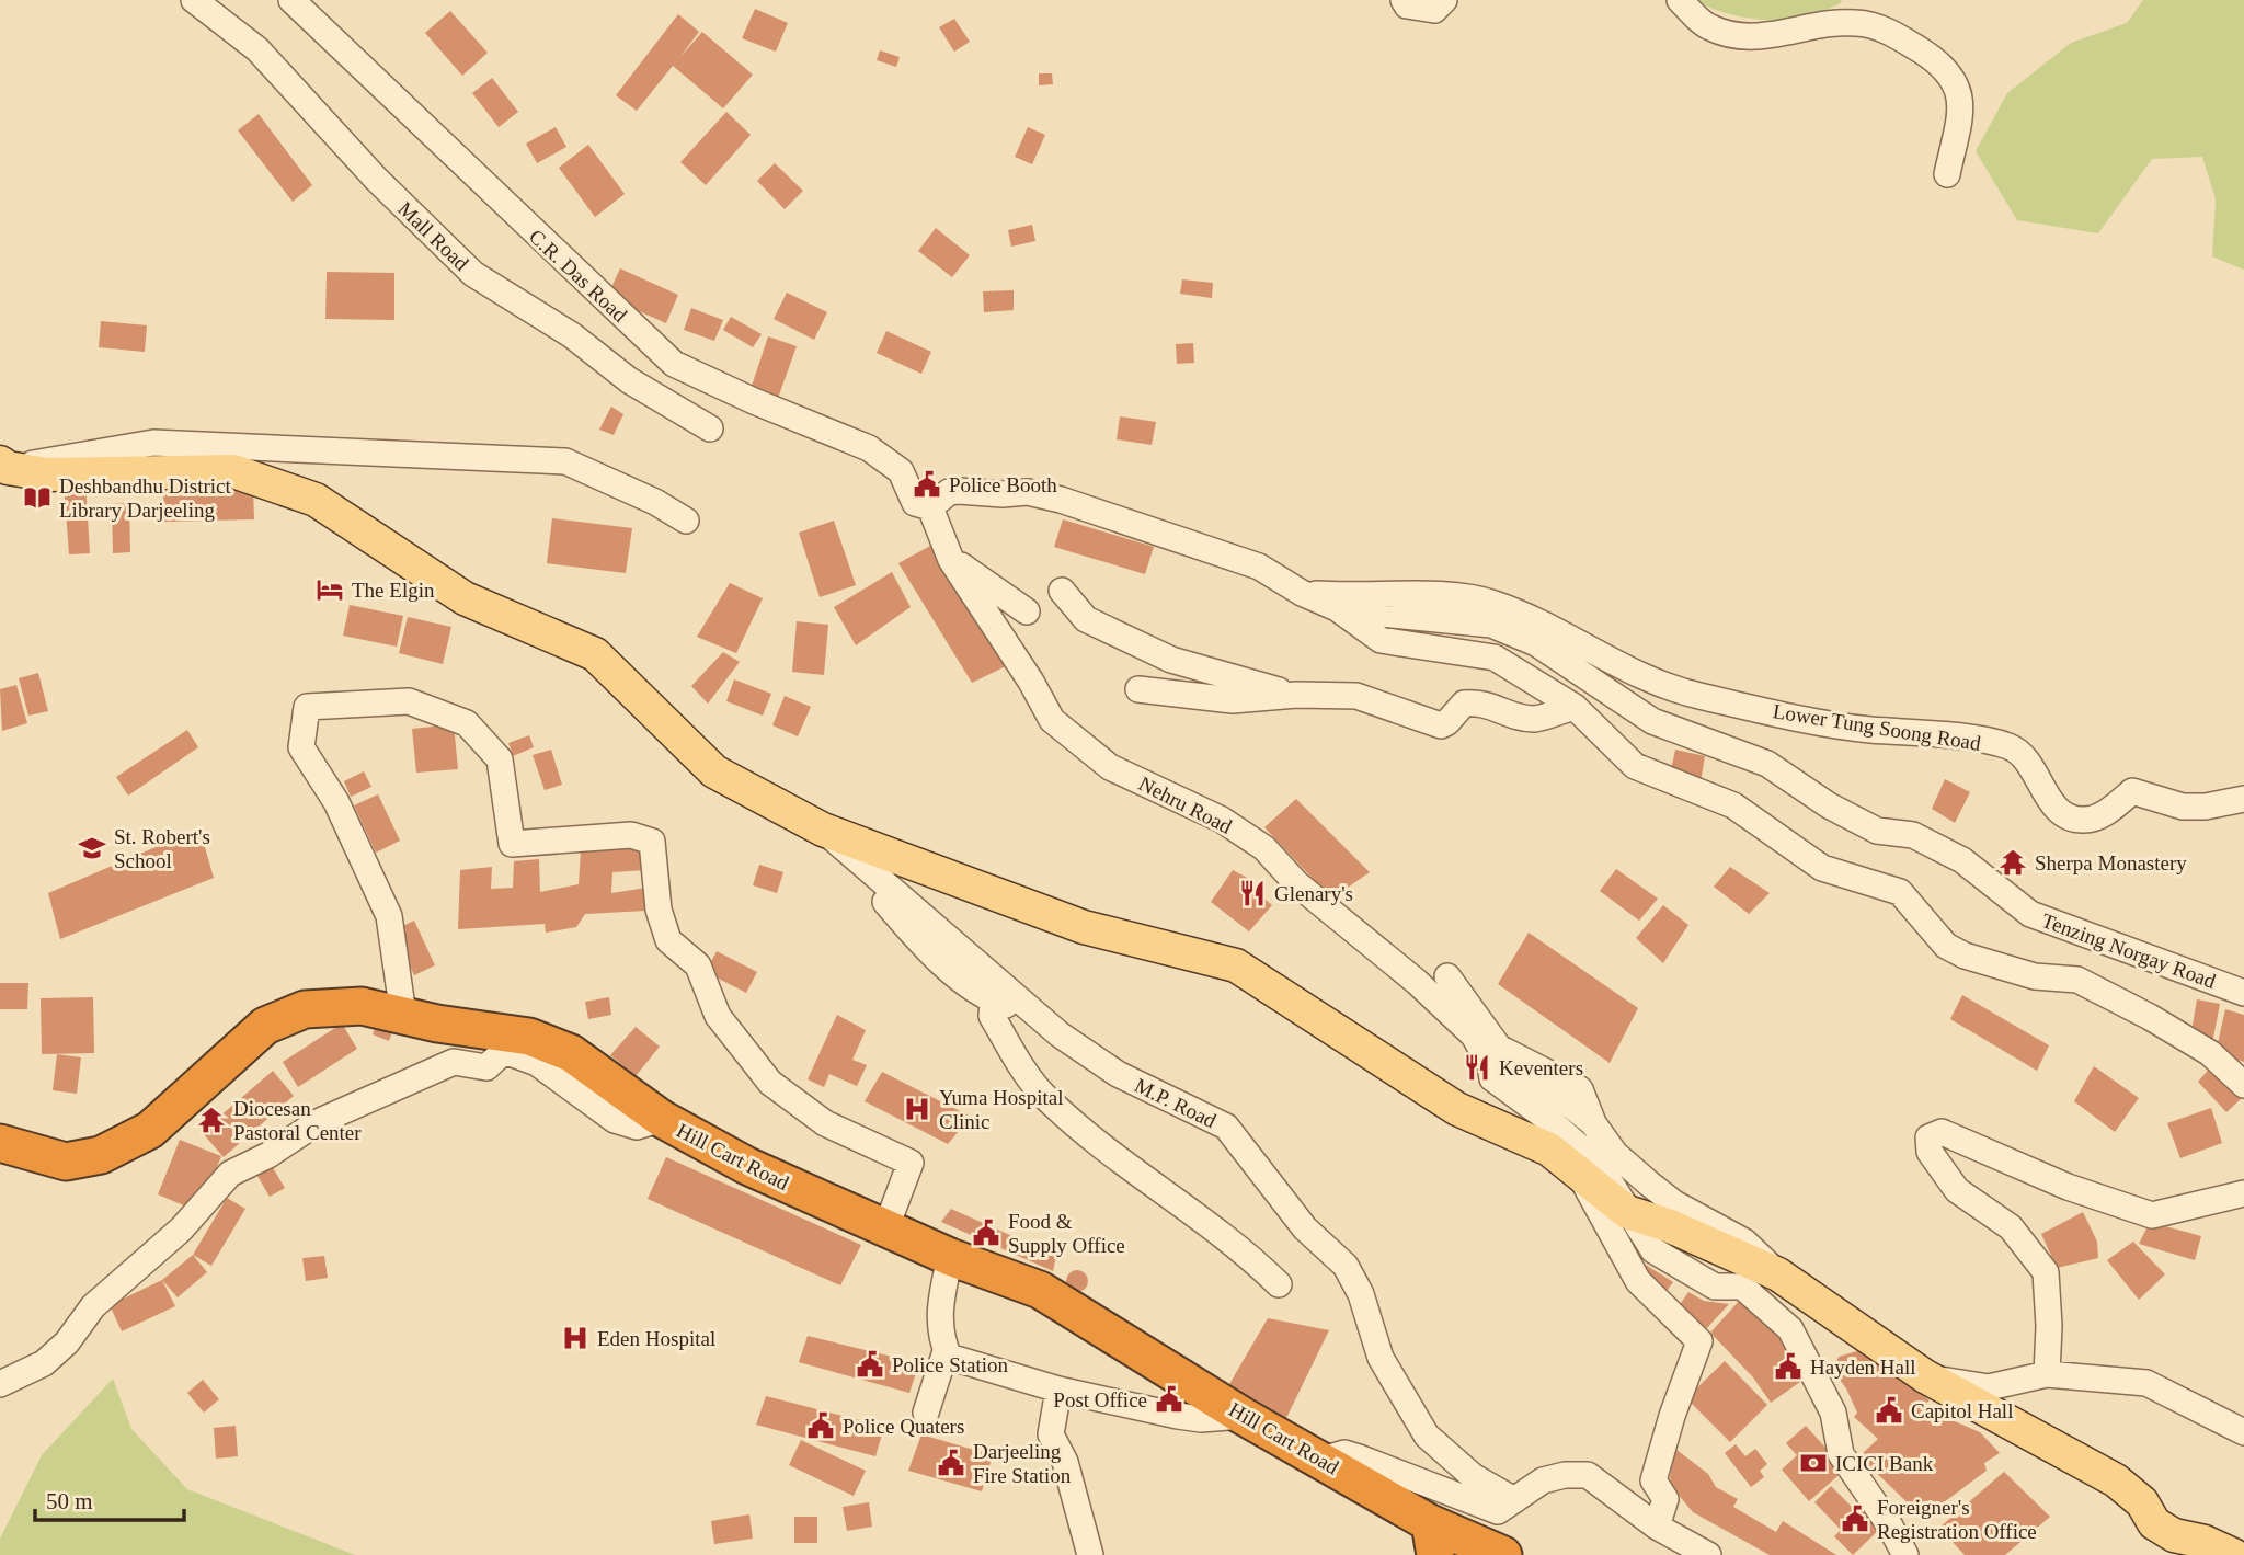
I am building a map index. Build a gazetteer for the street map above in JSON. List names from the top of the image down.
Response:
{
  "streets": {
    "highway": ["Hill Cart Road"],
    "street": [
      "Mall Road",
      "C.R. Das Road",
      "Lower Tung Soong Road",
      "Nehru Road",
      "Tenzing Norgay Road",
      "M.P. Road"
    ]
  },
  "crossings": [
    ["C.R. Das Road", "Nehru Road"]
  ],
  "places": {
    "public building": [
      "Police Booth",
      "Food & Supply Office",
      "Police Station",
      "Hayden Hall",
      "Post Office",
      "Capitol Hall",
      "Police Quaters",
      "Darjeeling Fire Station",
      "Foreigner's Registration Office"
    ],
    "library": ["Deshbandhu District Library Darjeeling"],
    "hotel": ["The Elgin"],
    "school or university": ["St. Robert's School"],
    "temple": ["Sherpa Monastery", "Diocesan Pastoral Center"],
    "restaurant": ["Glenary's", "Keventers"],
    "hospital": ["Yuma Hospital Clinic", "Eden Hospital"],
    "bank": ["ICICI Bank"]
  },
  "scale_bar": "50 m"
}
